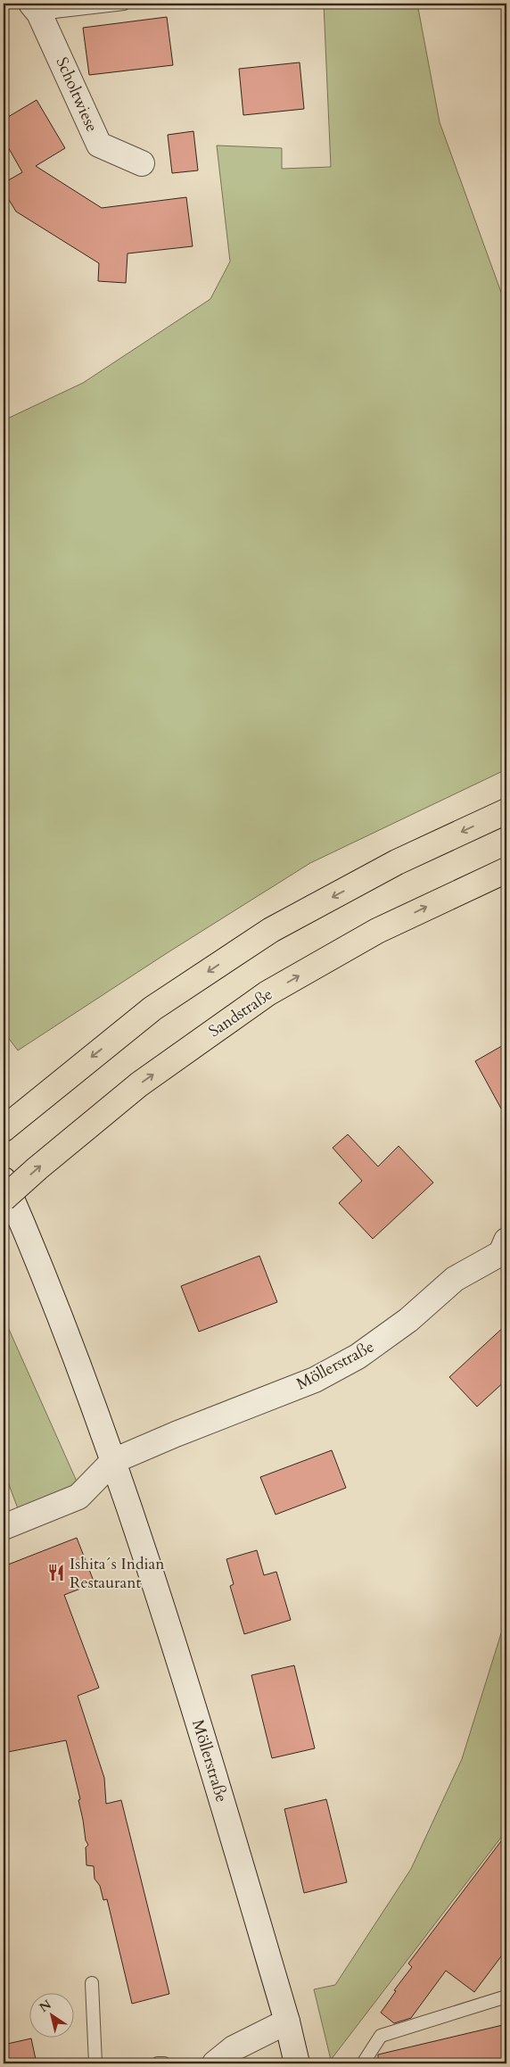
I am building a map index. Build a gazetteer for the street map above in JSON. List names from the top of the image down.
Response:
{
  "streets": {
    "main road": ["Sandstraße"],
    "street": ["Scholtwiese", "Möllerstraße"]
  },
  "places": {
    "restaurant": ["Ishita´s Indian Restaurant"]
  },
  "north": "top left"
}
